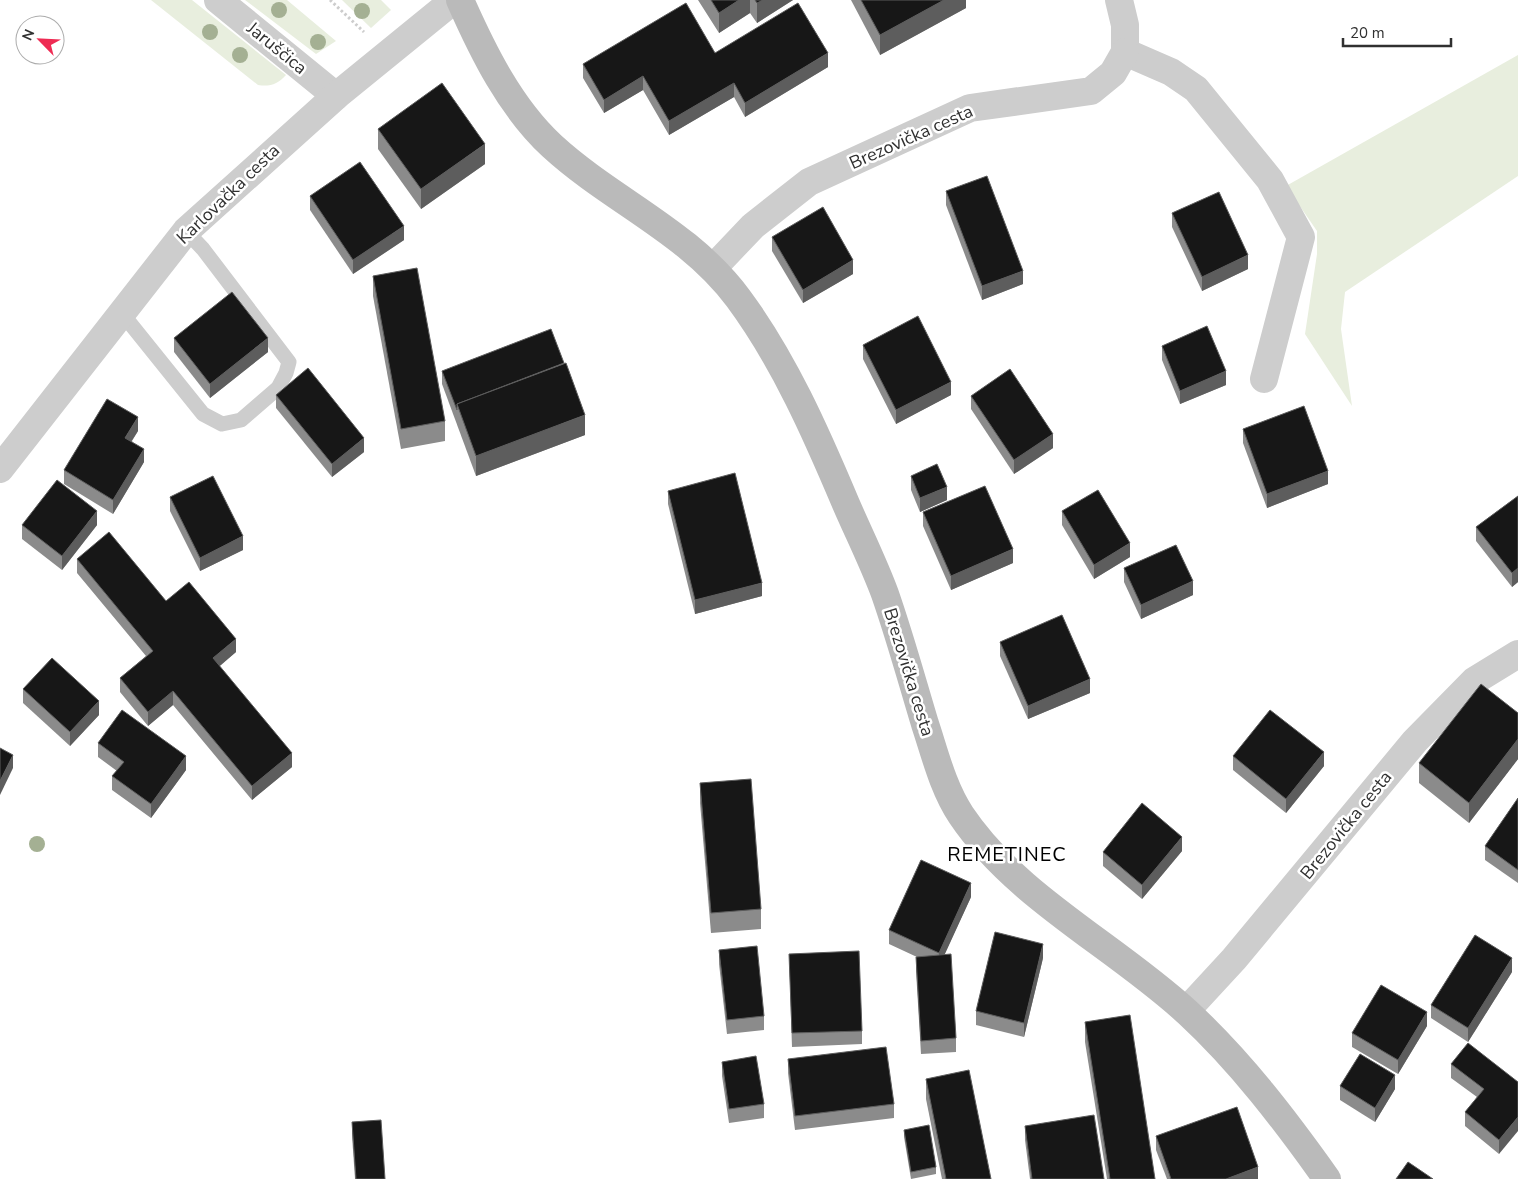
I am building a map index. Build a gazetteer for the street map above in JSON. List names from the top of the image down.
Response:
{
  "streets": {
    "main road": ["Brezovička cesta"],
    "street": ["Jaruščica", "Karlovačka cesta"]
  },
  "crossings": [
    ["Jaruščica", "Karlovačka cesta"]
  ],
  "districts": ["REMETINEC"],
  "scale_bar": "20 m",
  "north": "top left"
}
